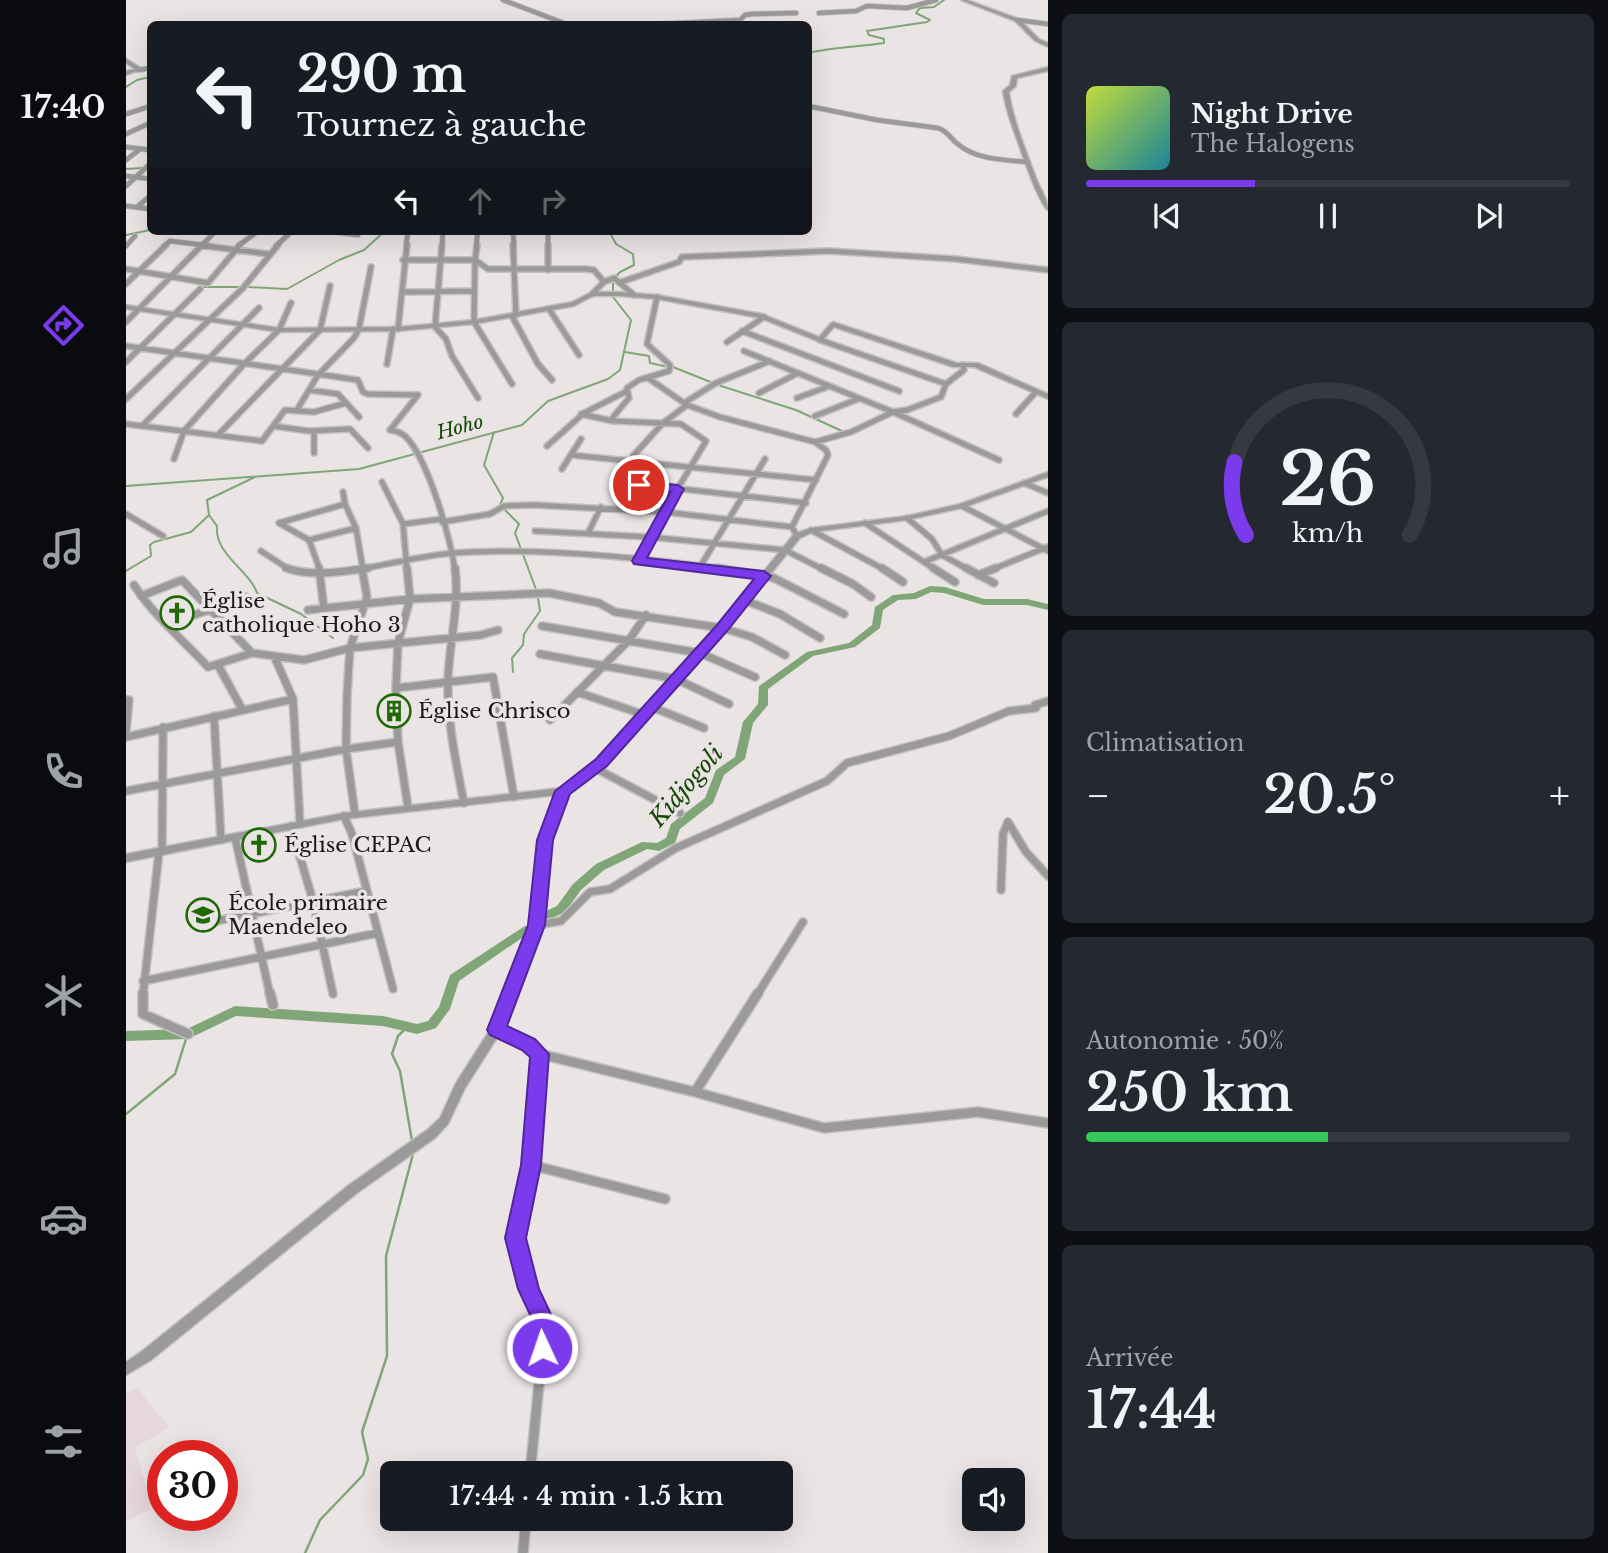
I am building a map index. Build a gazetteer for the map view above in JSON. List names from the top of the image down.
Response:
{
  "water": ["Hoho", "Kidjogoli"],
  "places": {
    "church": ["Église catholique Hoho 3", "Église CEPAC"],
    "building": ["Église Chrisco"],
    "school or university": ["École primaire Maendeleo"]
  },
  "page": {
    "tabs": "17:40",
    "turn": ["290 m", "Tournez à gauche"],
    "song": ["Night Drive", "The Halogens"],
    "tile": [
      "Climatisation",
      ["Autonomie · 50%", "250 km"],
      ["Arrivée", "17:44"]
    ],
    "heat": ["−", "20.5°", "+"],
    "limit": "30",
    "trip": "17:44 · 4 min · 1.5 km",
    "gauge": ["26", "km/h"]
  }
}
